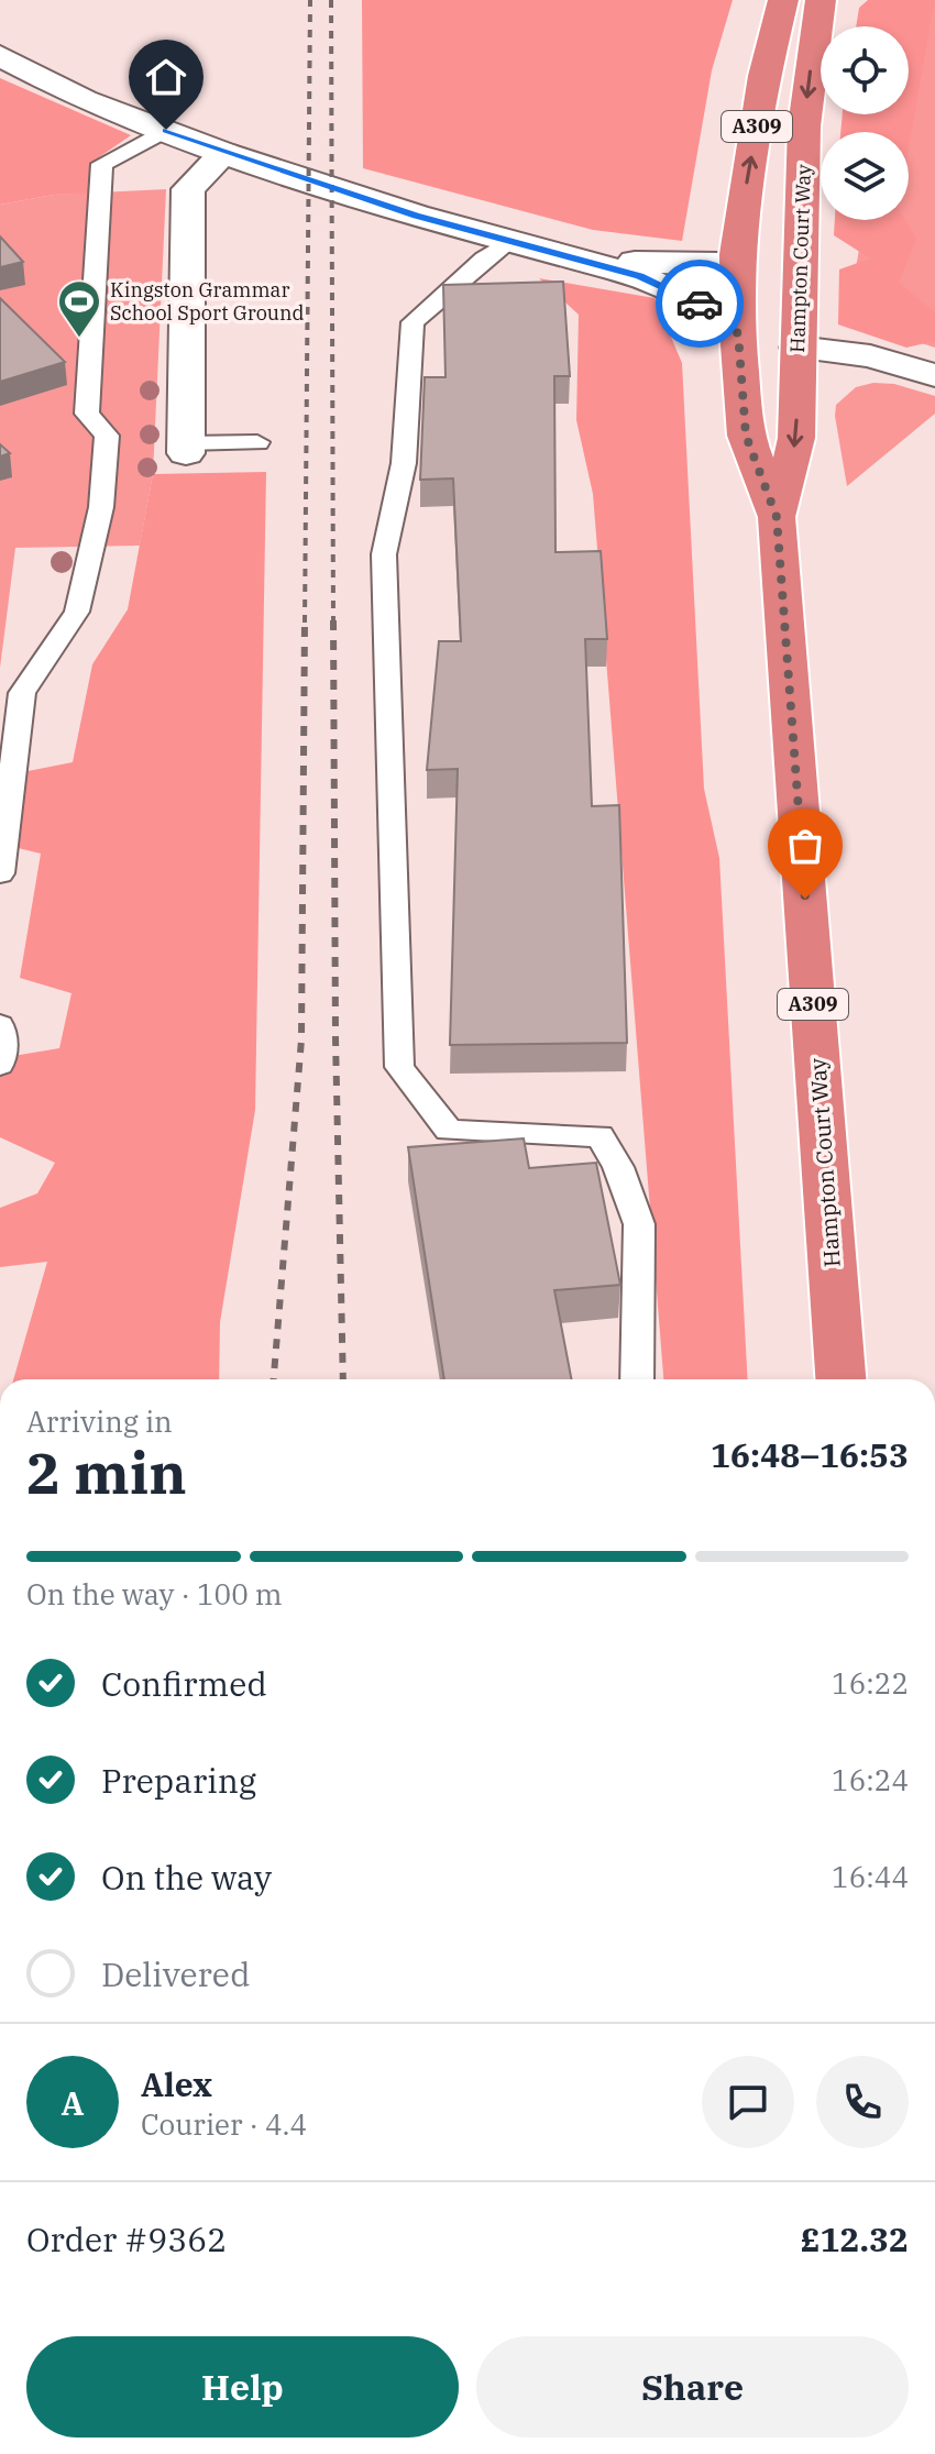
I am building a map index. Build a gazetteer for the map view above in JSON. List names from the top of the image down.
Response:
{
  "streets": {
    "highway": ["A309", "Hampton Court Way"]
  },
  "places": {
    "sports": ["Kingston Grammar School Sport Ground"]
  },
  "page": {
    "heading": ["2 min", "Arriving in", "16:48–16:53"],
    "panel": [
      "Alex",
      "Courier · 4.4",
      "Order #9362",
      "£12.32"
    ],
    "bar": "On the way · 100 m",
    "list": [
      ["Confirmed", "16:22"],
      ["Preparing", "16:24"],
      ["On the way", "16:44"],
      "Delivered"
    ],
    "round": "A",
    "buttons": ["Help", "Share"]
  }
}
